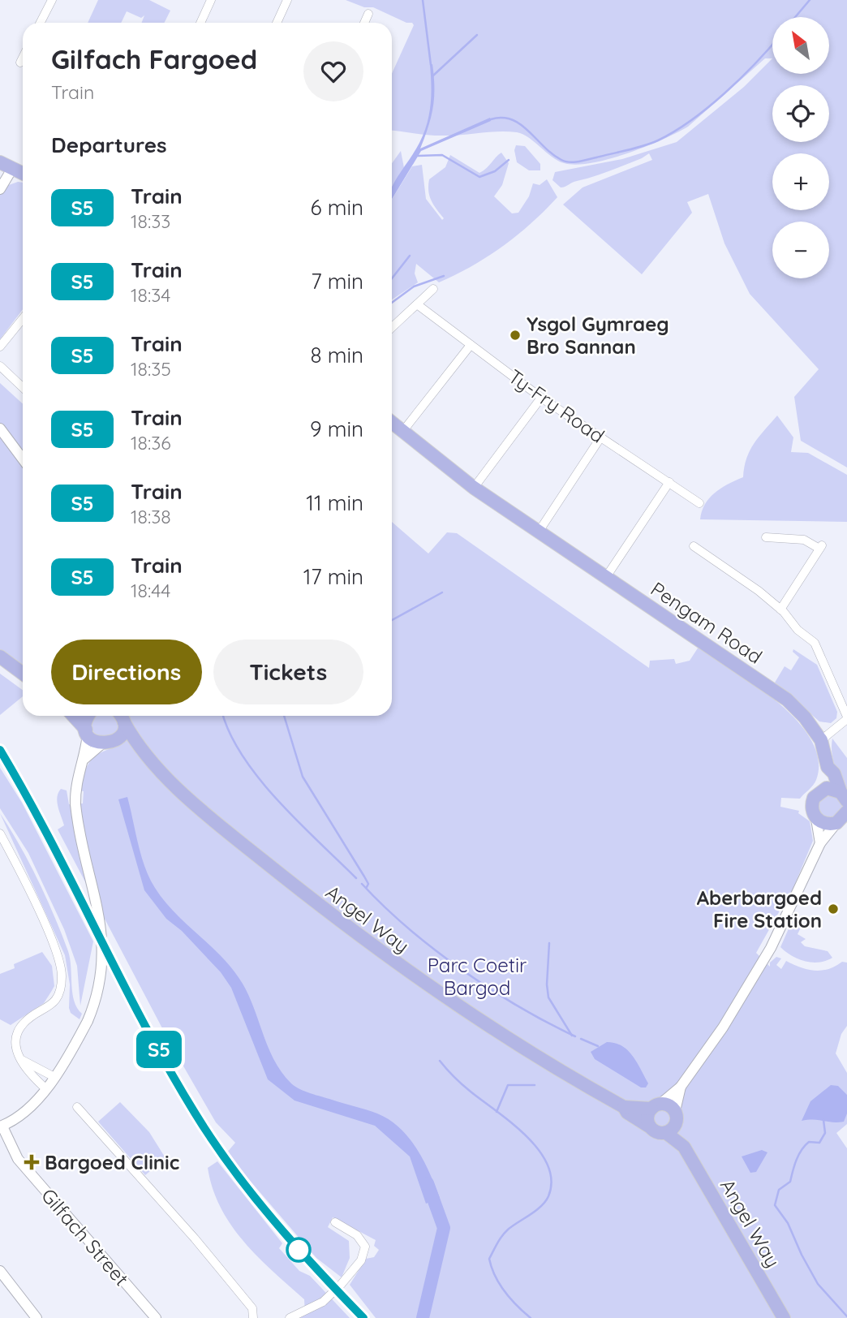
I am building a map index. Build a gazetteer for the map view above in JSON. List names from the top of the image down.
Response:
{
  "streets": {
    "main road": ["Pengam Road", "Angel Way"],
    "street": ["Ty-Fry Road", "Gilfach Street"]
  },
  "parks": ["Parc Coetir Bargod"],
  "places": {
    "other": ["Ysgol Gymraeg Bro Sannan", "Aberbargoed Fire Station"],
    "health": ["Bargoed Clinic"]
  },
  "north": "top left",
  "page": {
    "on_map": "S5",
    "map_buttons": ["+", "−"],
    "heading": [
      ["Gilfach Fargoed", "Train"],
      "Departures"
    ],
    "list": [
      {
        "mark": "S5",
        "name": "Train",
        "note": "18:33",
        "value": "6 min"
      },
      {
        "mark": "S5",
        "name": "Train",
        "note": "18:34",
        "value": "7 min"
      },
      {
        "mark": "S5",
        "name": "Train",
        "note": "18:35",
        "value": "8 min"
      },
      {
        "mark": "S5",
        "name": "Train",
        "note": "18:36",
        "value": "9 min"
      },
      {
        "mark": "S5",
        "name": "Train",
        "note": "18:38",
        "value": "11 min"
      },
      {
        "mark": "S5",
        "name": "Train",
        "note": "18:44",
        "value": "17 min"
      }
    ],
    "buttons": ["Directions", "Tickets"]
  }
}
